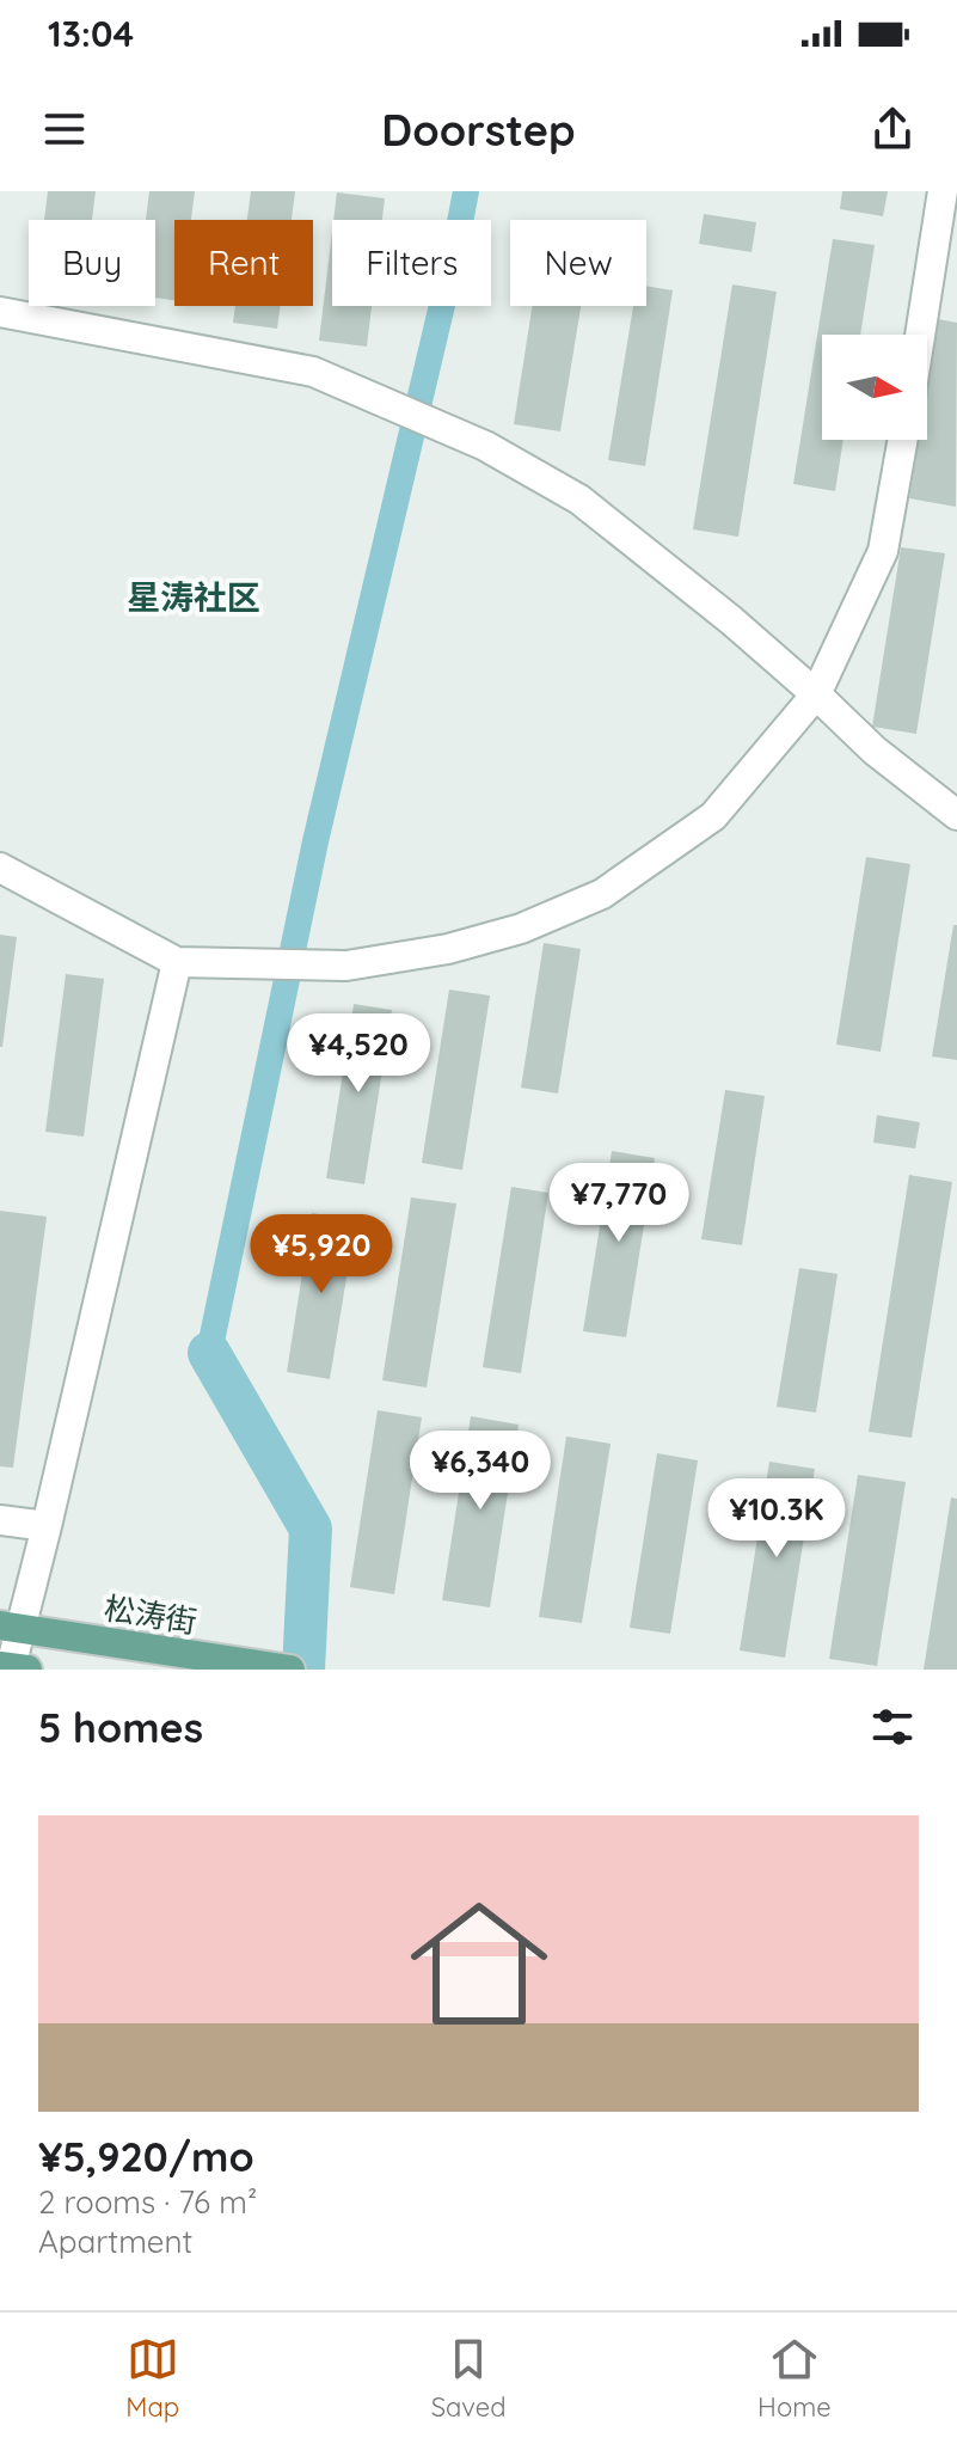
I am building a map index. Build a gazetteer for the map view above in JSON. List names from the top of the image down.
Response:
{
  "streets": {
    "main road": ["松涛街"]
  },
  "districts": ["星涛社区"],
  "north": "right",
  "page": {
    "status": "13:04",
    "header": "Doorstep",
    "chip": [
      "Buy",
      "Rent",
      "Filters",
      "New"
    ],
    "price": [
      "¥4,520",
      "¥7,770",
      "¥5,920",
      "¥6,340",
      "¥10.3K"
    ],
    "heading": "5 homes",
    "list": [
      {
        "name": "¥5,920/mo",
        "note": "2 rooms · 76 m² · Apartment"
      }
    ],
    "tabs": ["Map", "Saved", "Home"]
  }
}
